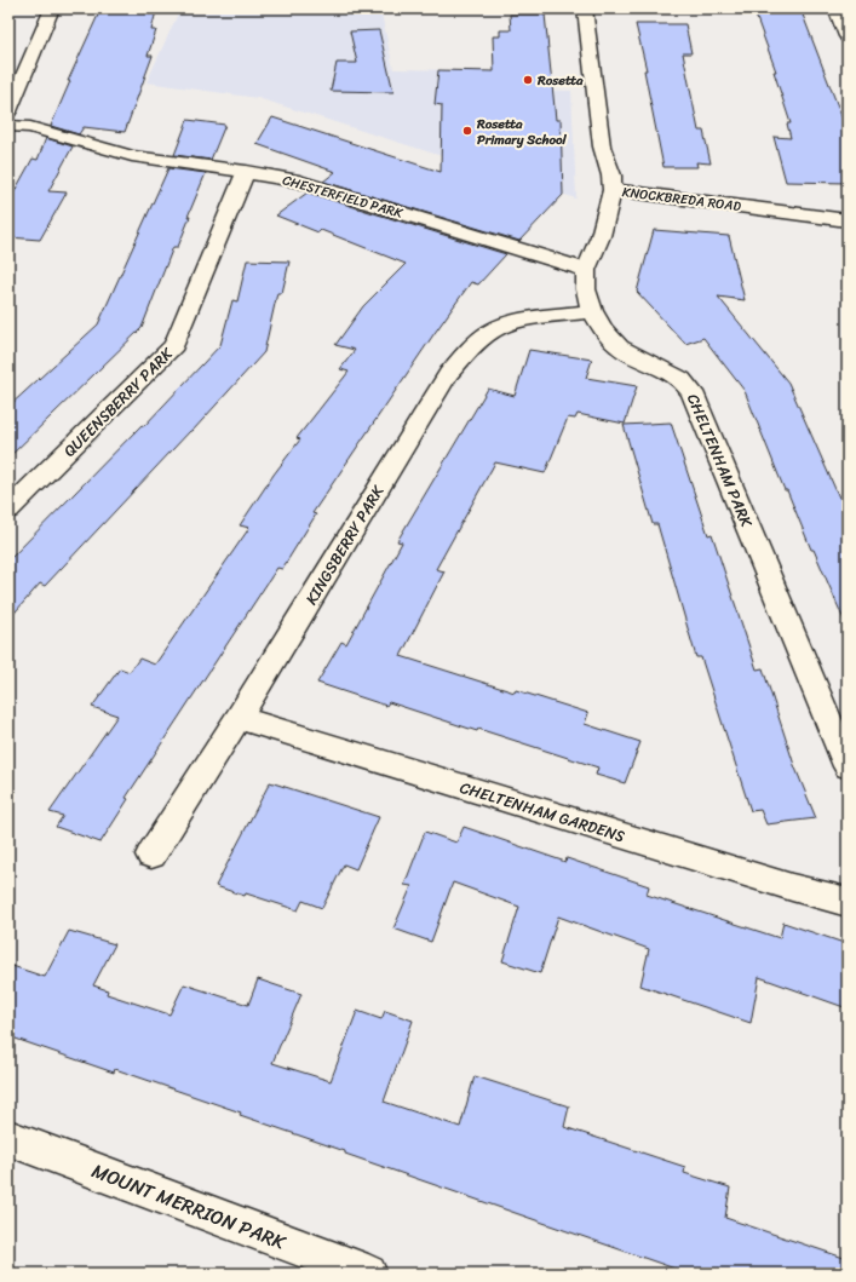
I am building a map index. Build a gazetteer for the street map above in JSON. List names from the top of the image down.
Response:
{
  "streets": {
    "street": [
      "CHESTERFIELD PARK",
      "KNOCKBREDA ROAD",
      "QUEENSBERRY PARK",
      "CHELTENHAM PARK",
      "KINGSBERRY PARK",
      "CHELTENHAM GARDENS",
      "MOUNT MERRION PARK"
    ]
  },
  "crossings": [
    ["CHESTERFIELD PARK", "QUEENSBERRY PARK"],
    ["CHESTERFIELD PARK", "CHELTENHAM PARK"],
    ["KNOCKBREDA ROAD", "CHELTENHAM PARK"],
    ["CHELTENHAM PARK", "KINGSBERRY PARK"],
    ["KINGSBERRY PARK", "CHELTENHAM GARDENS"]
  ],
  "places": ["Rosetta", "Rosetta Primary School"]
}
